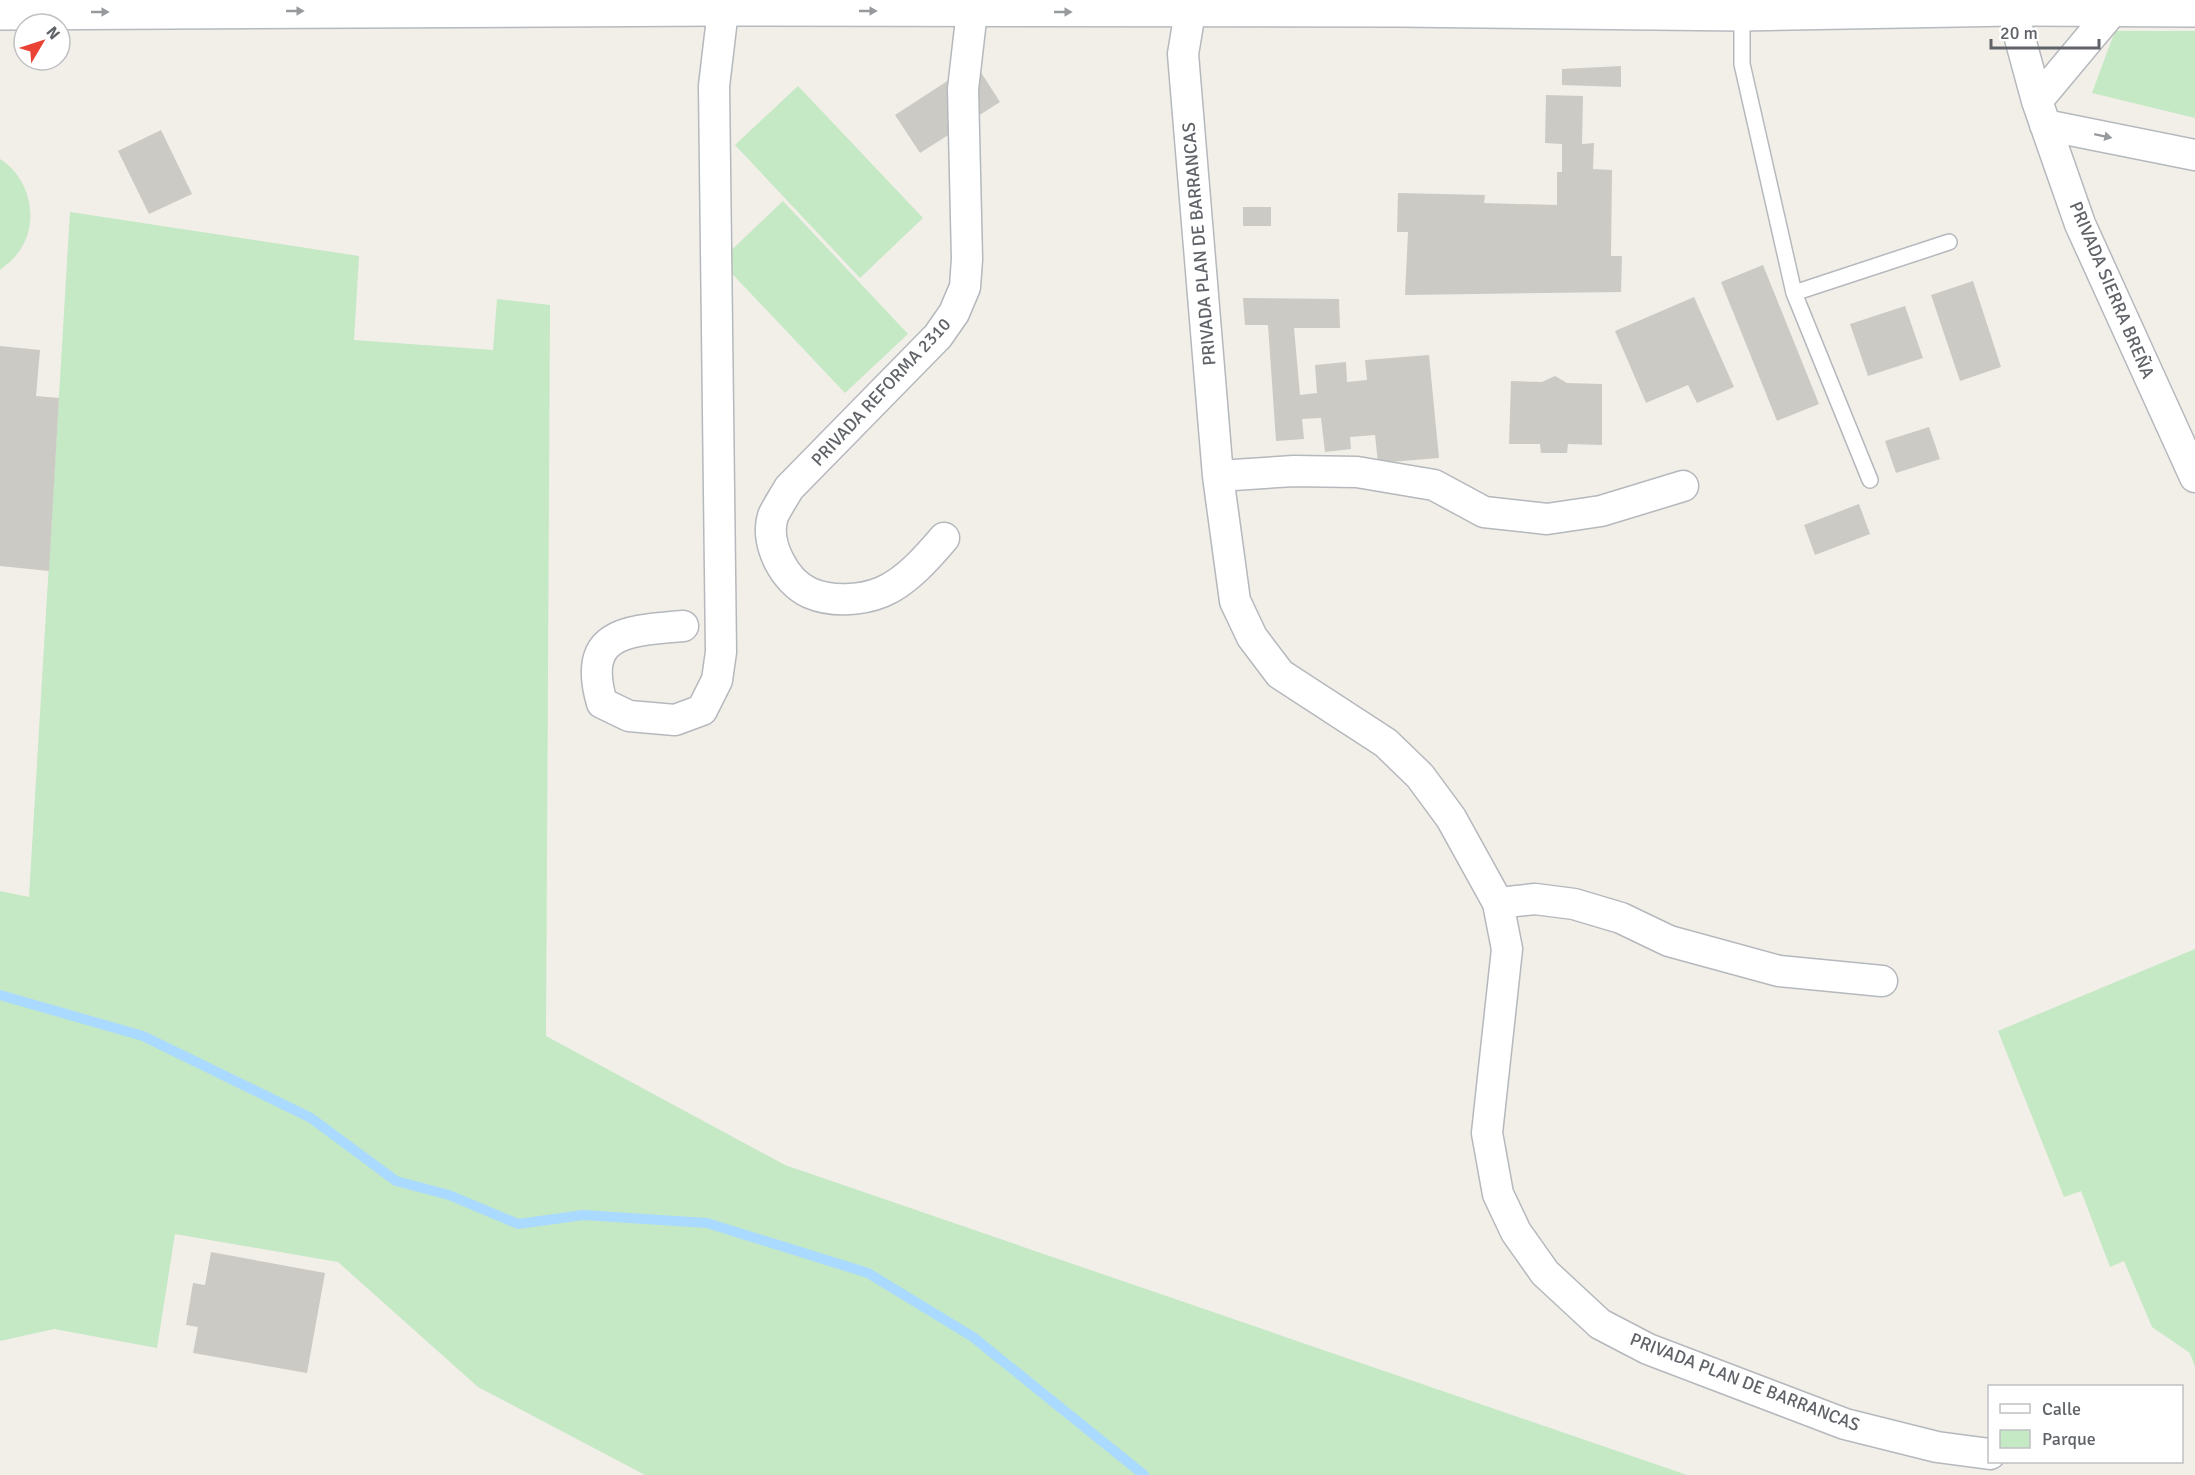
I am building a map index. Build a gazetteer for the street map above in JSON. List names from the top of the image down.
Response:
{
  "streets": {
    "street": ["PRIVADA PLAN DE BARRANCAS", "PRIVADA SIERRA BREÑA", "PRIVADA REFORMA 2310"]
  },
  "legend": ["Calle", "Parque"],
  "scale_bar": "20 m",
  "north": "top right"
}
